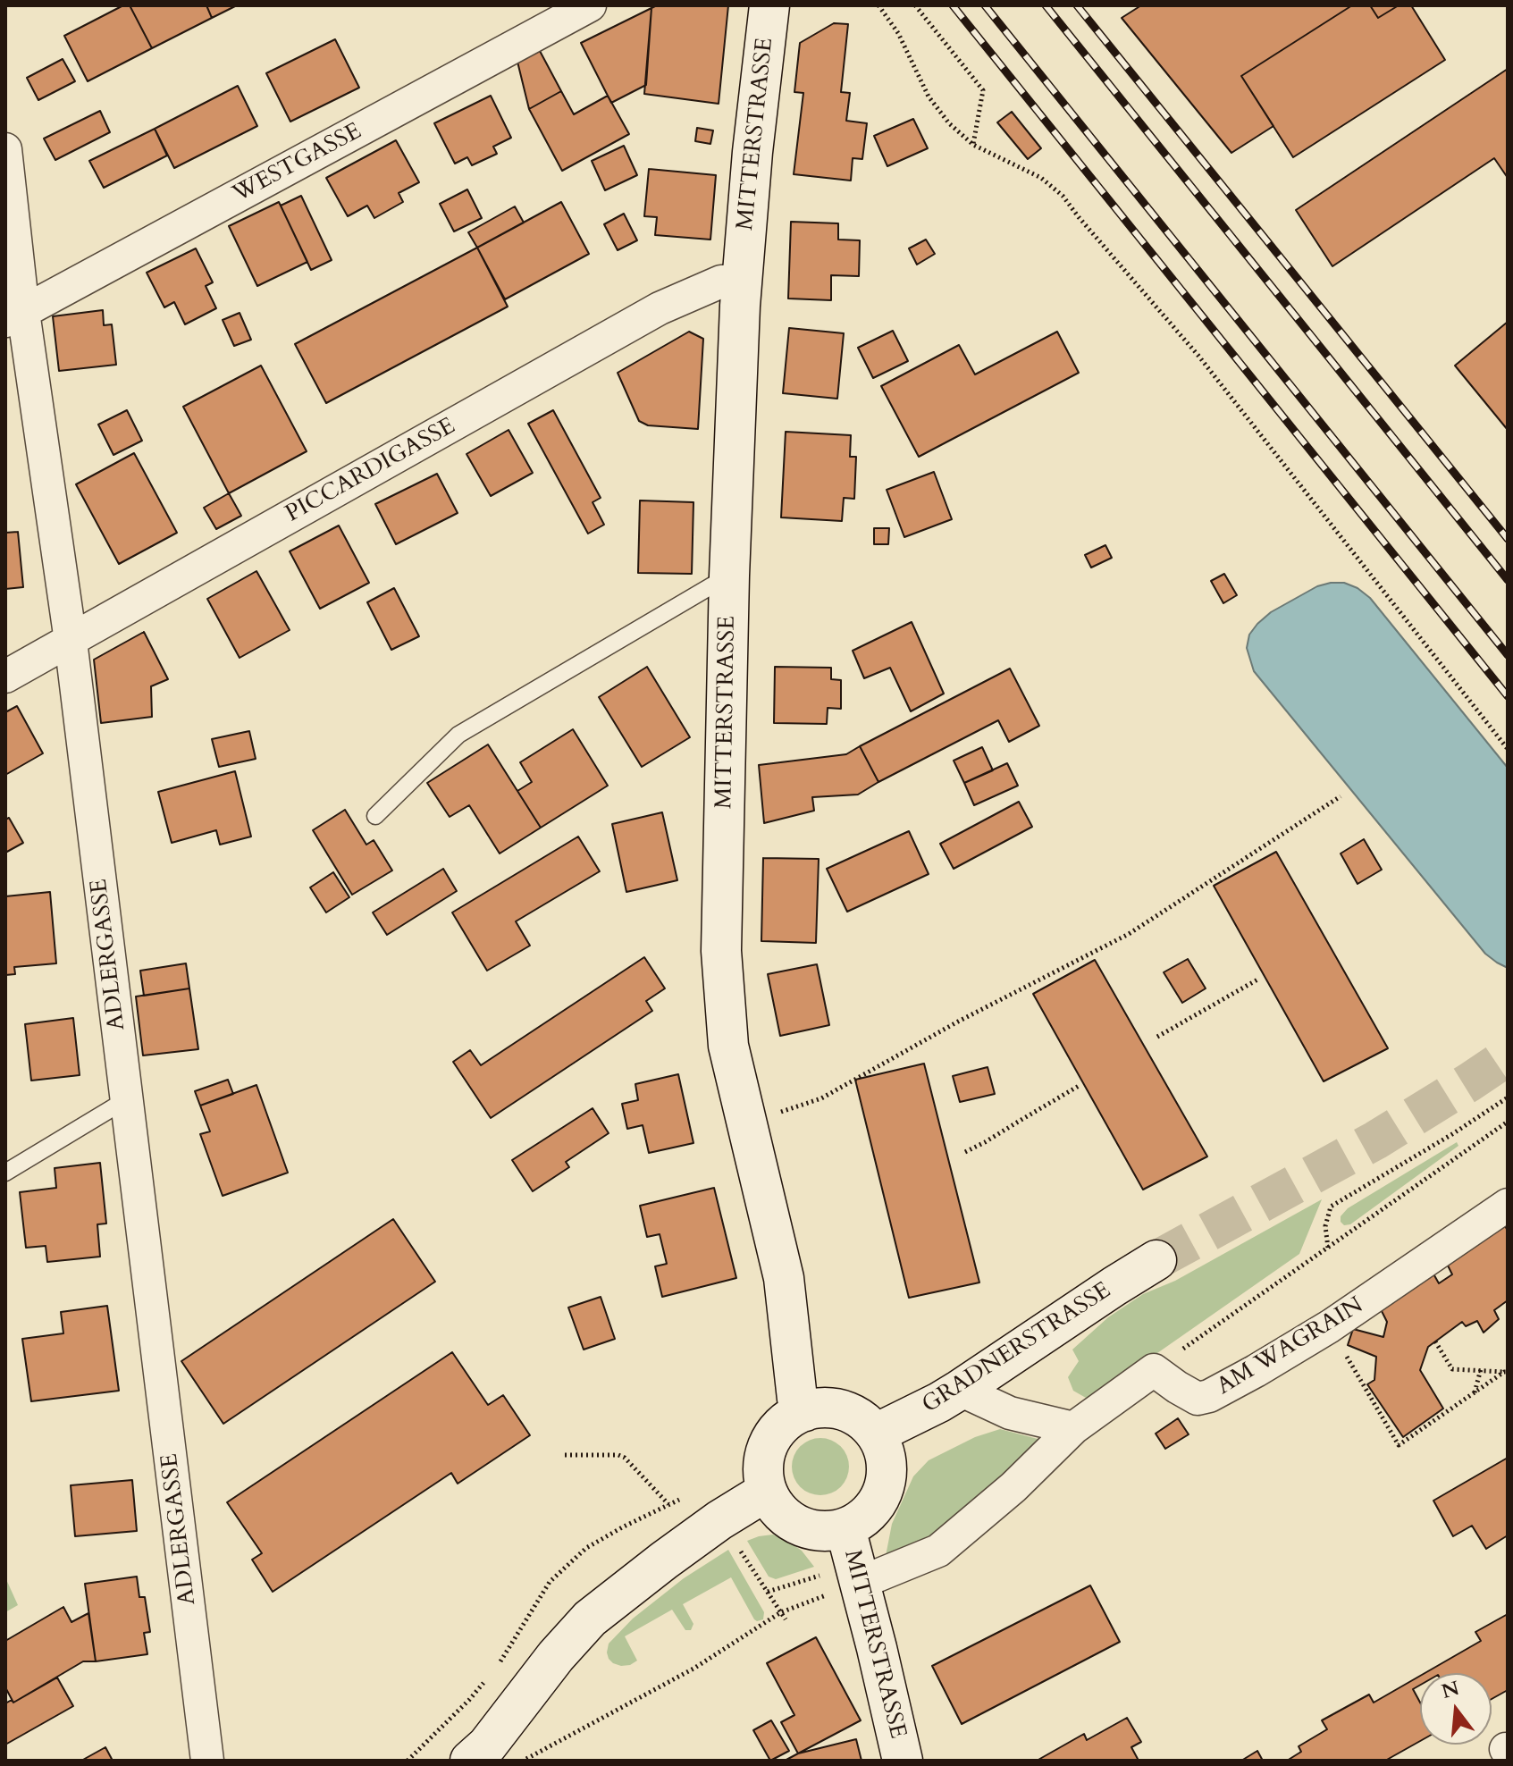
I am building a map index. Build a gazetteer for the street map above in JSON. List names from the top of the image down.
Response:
{
  "streets": {
    "street": [
      "MITTERSTRASSE",
      "WESTGASSE",
      "PICCARDIGASSE",
      "ADLERGASSE",
      "AM WAGRAIN",
      "GRADNERSTRASSE"
    ]
  },
  "crossings": [
    ["MITTERSTRASSE", "PICCARDIGASSE"],
    ["MITTERSTRASSE", "GRADNERSTRASSE"],
    ["WESTGASSE", "ADLERGASSE"],
    ["PICCARDIGASSE", "ADLERGASSE"]
  ],
  "north": "top"
}
